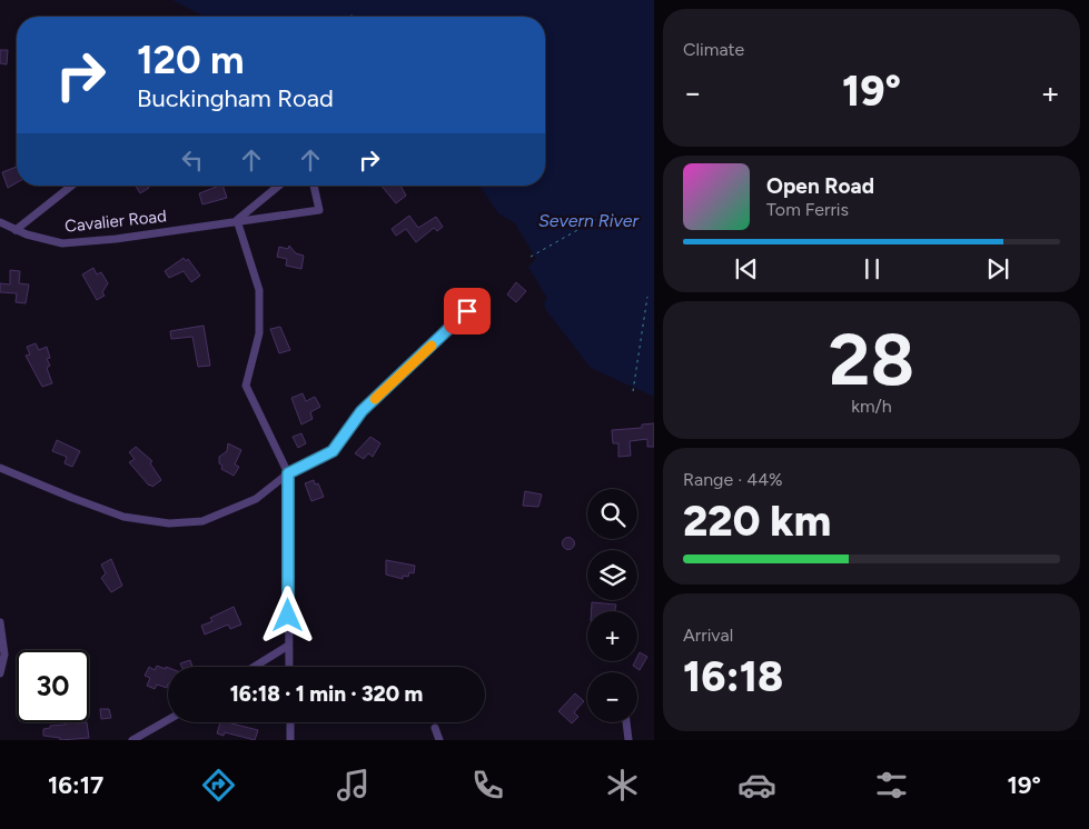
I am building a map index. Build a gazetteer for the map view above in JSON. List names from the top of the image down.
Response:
{
  "streets": {
    "street": ["Cavalier Road"]
  },
  "water": ["Severn River"],
  "page": {
    "tile": [
      "Climate",
      ["28", "km/h"],
      ["Range · 44%", "220 km"],
      ["Arrival", "16:18"]
    ],
    "turn": ["120 m", "Buckingham Road"],
    "heat": ["−", "19°", "+"],
    "song": ["Open Road", "Tom Ferris"],
    "map_buttons": ["+", "−"],
    "limit": "30",
    "trip": "16:18 · 1 min · 320 m",
    "tabs": ["16:17", "19°"]
  }
}
